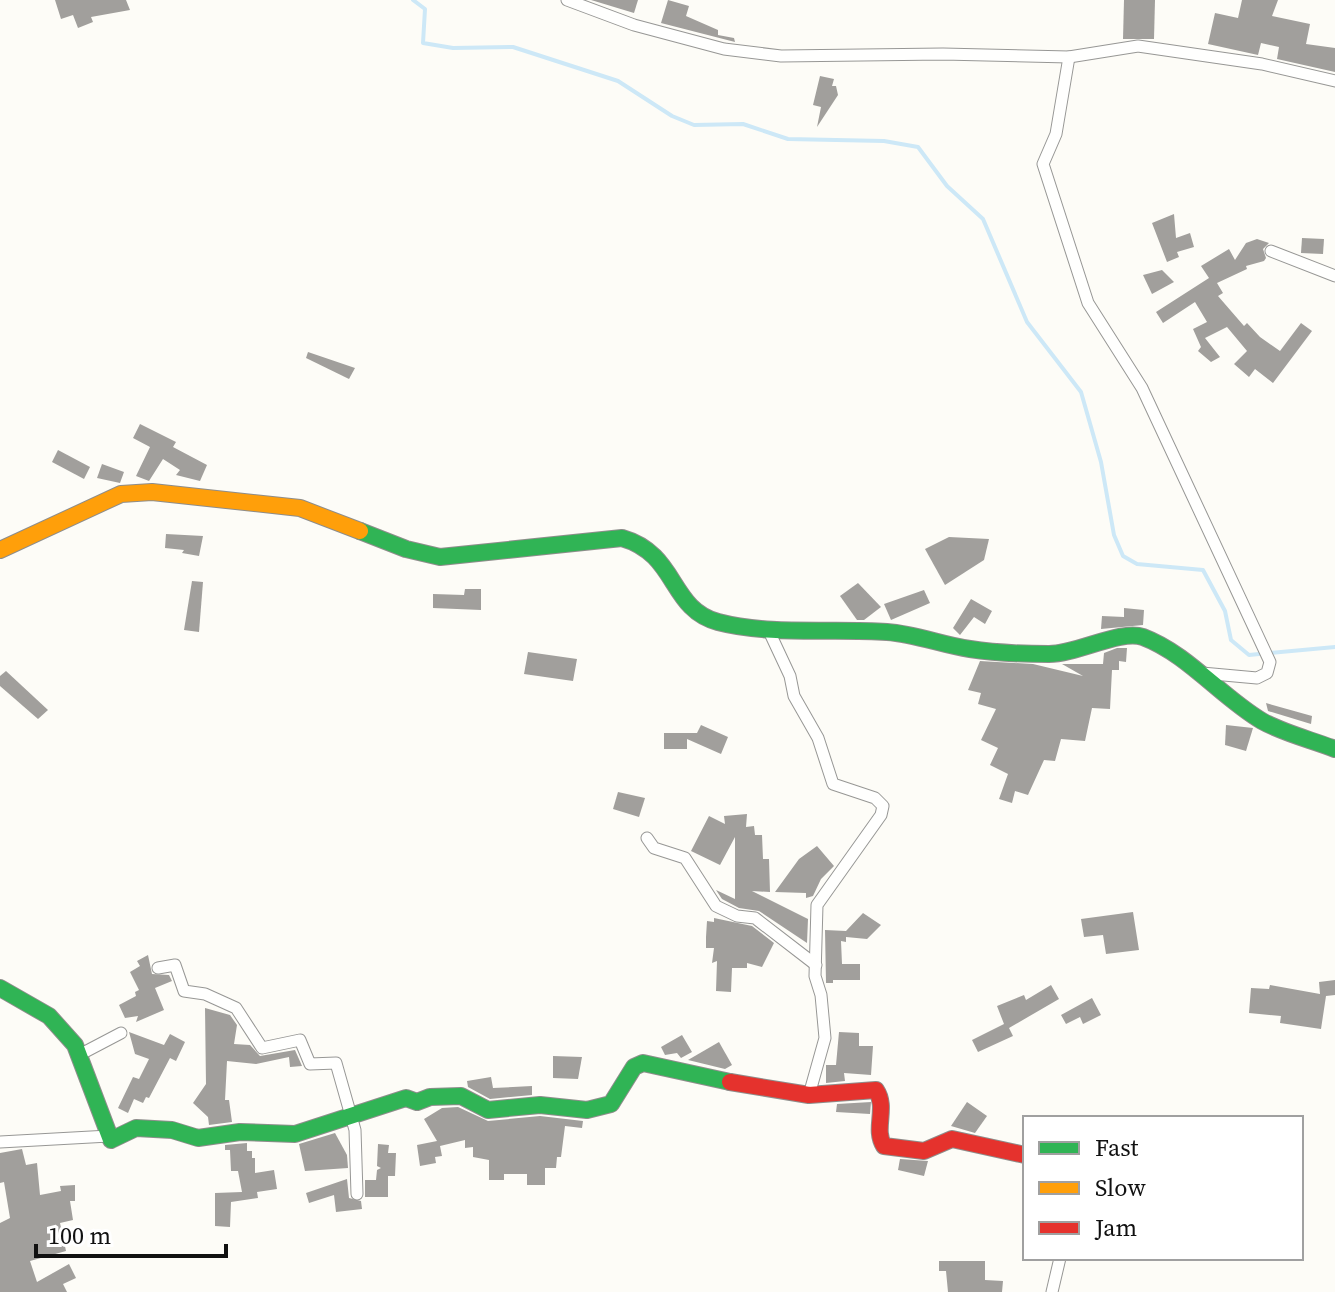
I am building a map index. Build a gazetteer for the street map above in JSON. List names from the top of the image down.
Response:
{
  "legend": ["Fast", "Slow", "Jam"],
  "scale_bar": "100 m"
}
